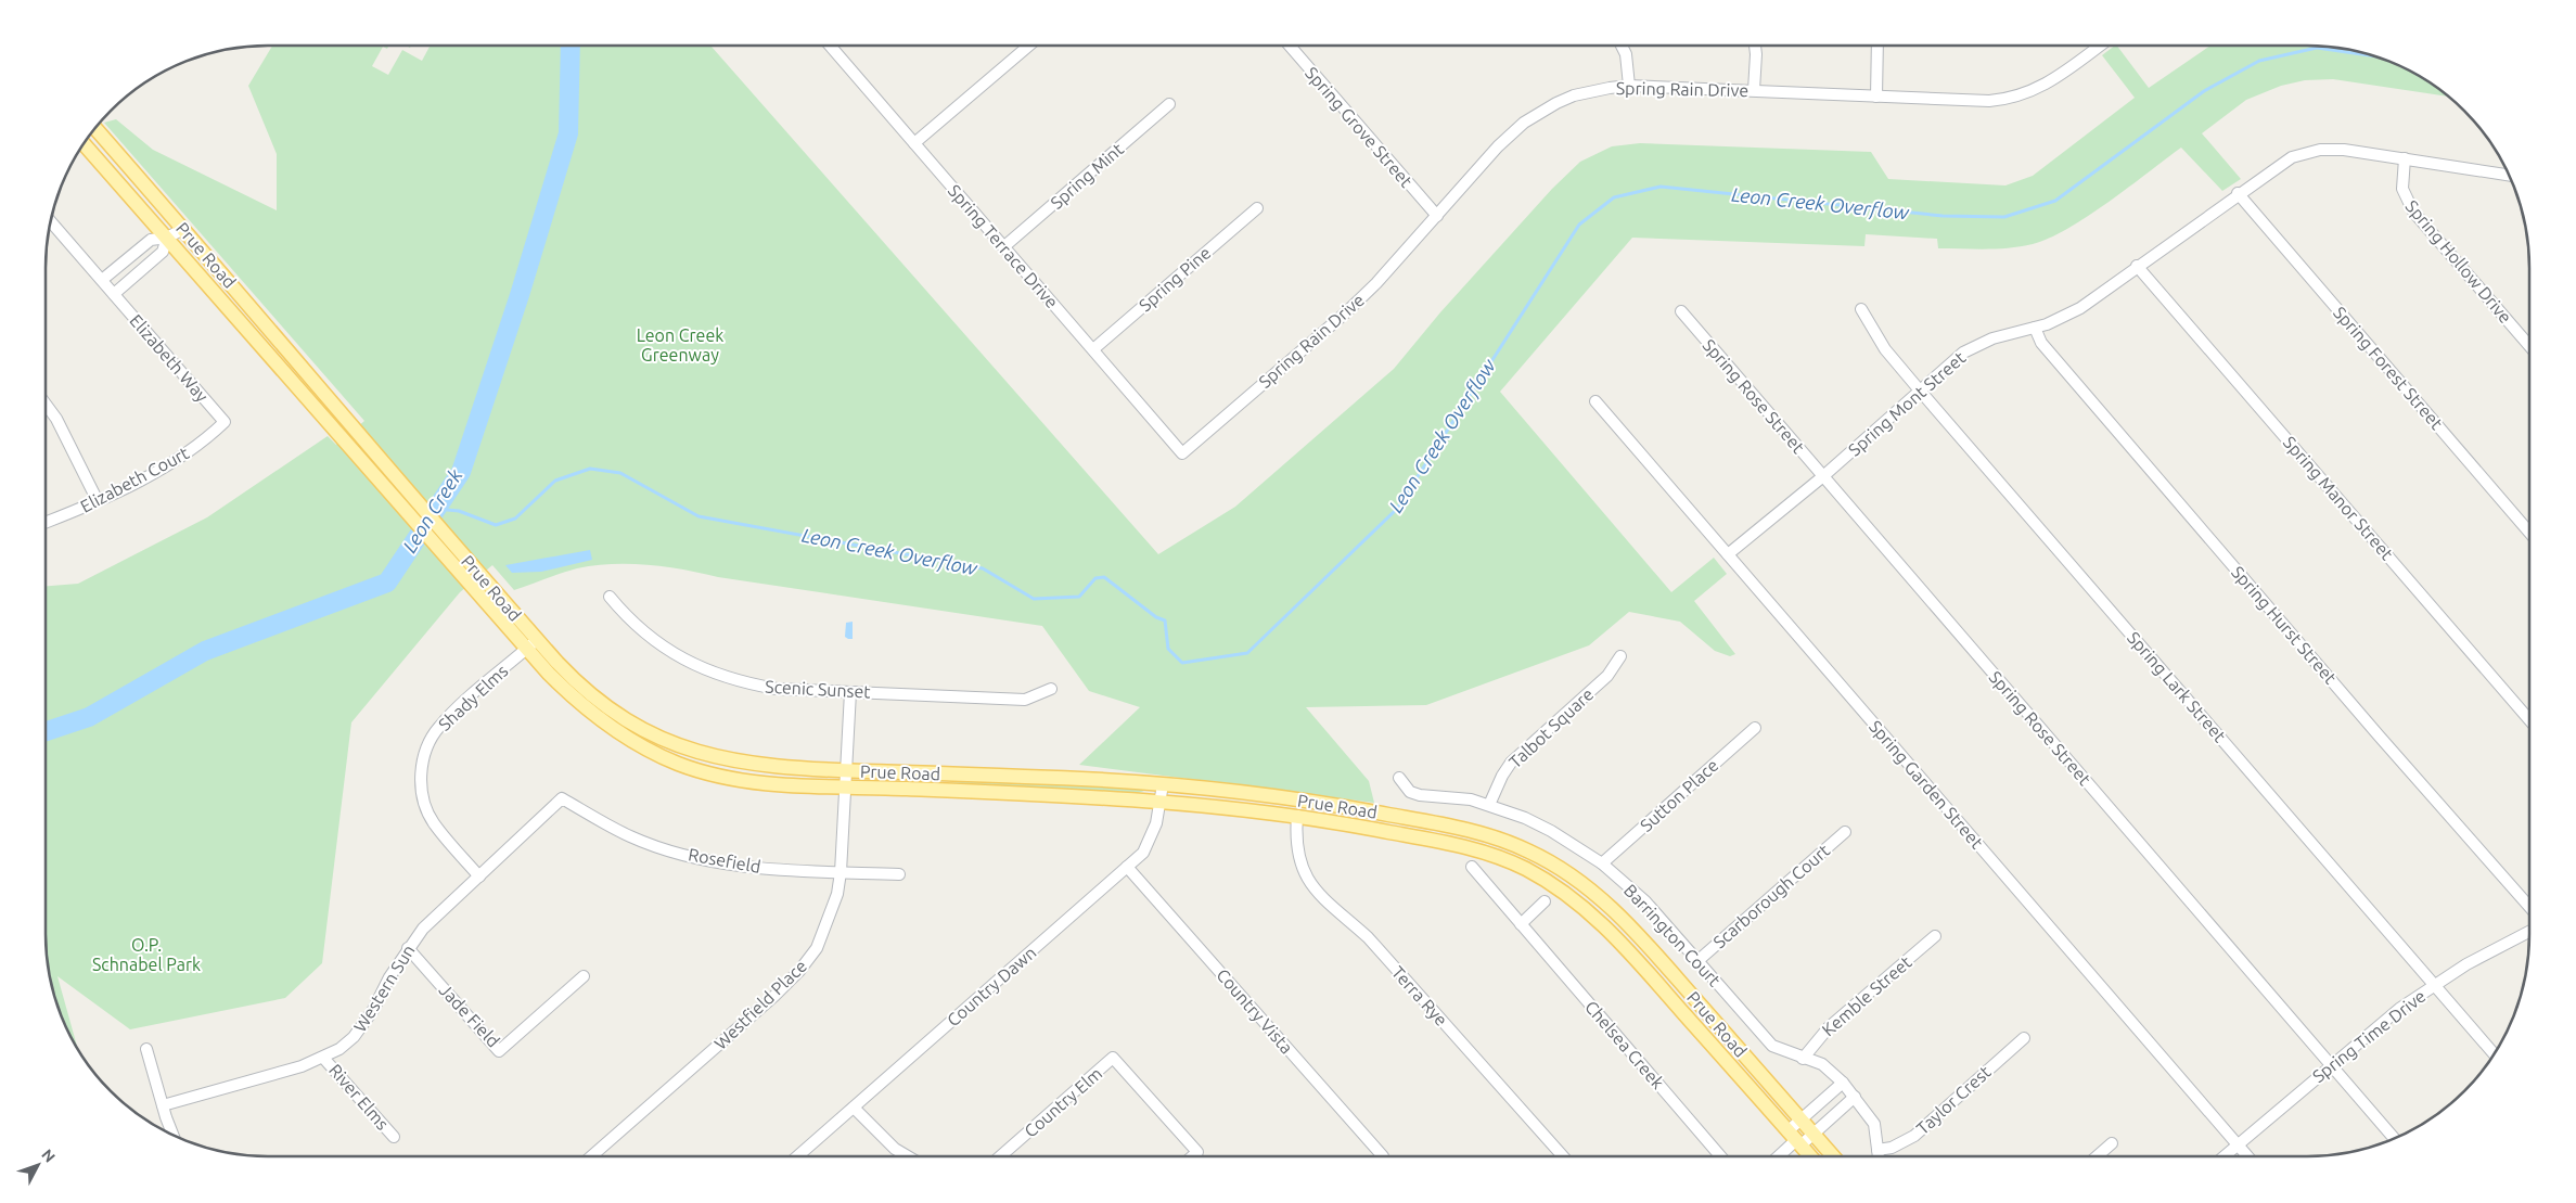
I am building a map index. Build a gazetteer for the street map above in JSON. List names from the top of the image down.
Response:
{
  "streets": {
    "main road": ["Prue Road"],
    "street": [
      "Spring Rain Drive",
      "Spring Grove Street",
      "Spring Mint",
      "Spring Terrace Drive",
      "Spring Hollow Drive",
      "Spring Pine",
      "Elizabeth Way",
      "Spring Forest Street",
      "Spring Rose Street",
      "Spring Mont Street",
      "Elizabeth Court",
      "Spring Manor Street",
      "Spring Hurst Street",
      "Spring Lark Street",
      "Scenic Sunset",
      "Shady Elms",
      "Talbot Square",
      "Spring Garden Street",
      "Sutton Place",
      "Rosefield",
      "Scarborough Court",
      "Barrington Court",
      "Country Dawn",
      "Western Sun",
      "Terra Rye",
      "Kemble Street",
      "Westfield Place",
      "Country Vista",
      "Jade Field",
      "Spring Time Drive",
      "Chelsea Creek",
      "River Elms",
      "Taylor Crest",
      "Country Elm"
    ]
  },
  "crossings": [
    ["Spring Rain Drive", "Spring Grove Street"],
    ["Spring Rain Drive", "Spring Terrace Drive"],
    ["Spring Mint", "Spring Terrace Drive"],
    ["Spring Terrace Drive", "Spring Pine"],
    ["Prue Road", "Shady Elms"],
    ["Prue Road", "Country Dawn"],
    ["Prue Road", "Terra Rye"],
    ["Prue Road", "Westfield Place"],
    ["Spring Hollow Drive", "Spring Mont Street"],
    ["Elizabeth Way", "Elizabeth Court"],
    ["Spring Forest Street", "Spring Mont Street"],
    ["Spring Rose Street", "Spring Mont Street"],
    ["Spring Rose Street", "Spring Time Drive"],
    ["Spring Mont Street", "Spring Manor Street"],
    ["Spring Mont Street", "Spring Hurst Street"],
    ["Spring Mont Street", "Spring Lark Street"],
    ["Spring Mont Street", "Spring Garden Street"],
    ["Spring Lark Street", "Spring Time Drive"],
    ["Scenic Sunset", "Westfield Place"],
    ["Shady Elms", "Western Sun"],
    ["Talbot Square", "Barrington Court"],
    ["Spring Garden Street", "Spring Time Drive"],
    ["Sutton Place", "Barrington Court"],
    ["Rosefield", "Western Sun"],
    ["Rosefield", "Westfield Place"],
    ["Scarborough Court", "Barrington Court"],
    ["Barrington Court", "Kemble Street"],
    ["Barrington Court", "Taylor Crest"],
    ["Country Dawn", "Country Vista"],
    ["Western Sun", "Jade Field"],
    ["Western Sun", "River Elms"]
  ],
  "water": ["Leon Creek Overflow", "Leon Creek"],
  "parks": ["Leon Creek Greenway", "O.P. Schnabel Park"],
  "north": "top right"
}
